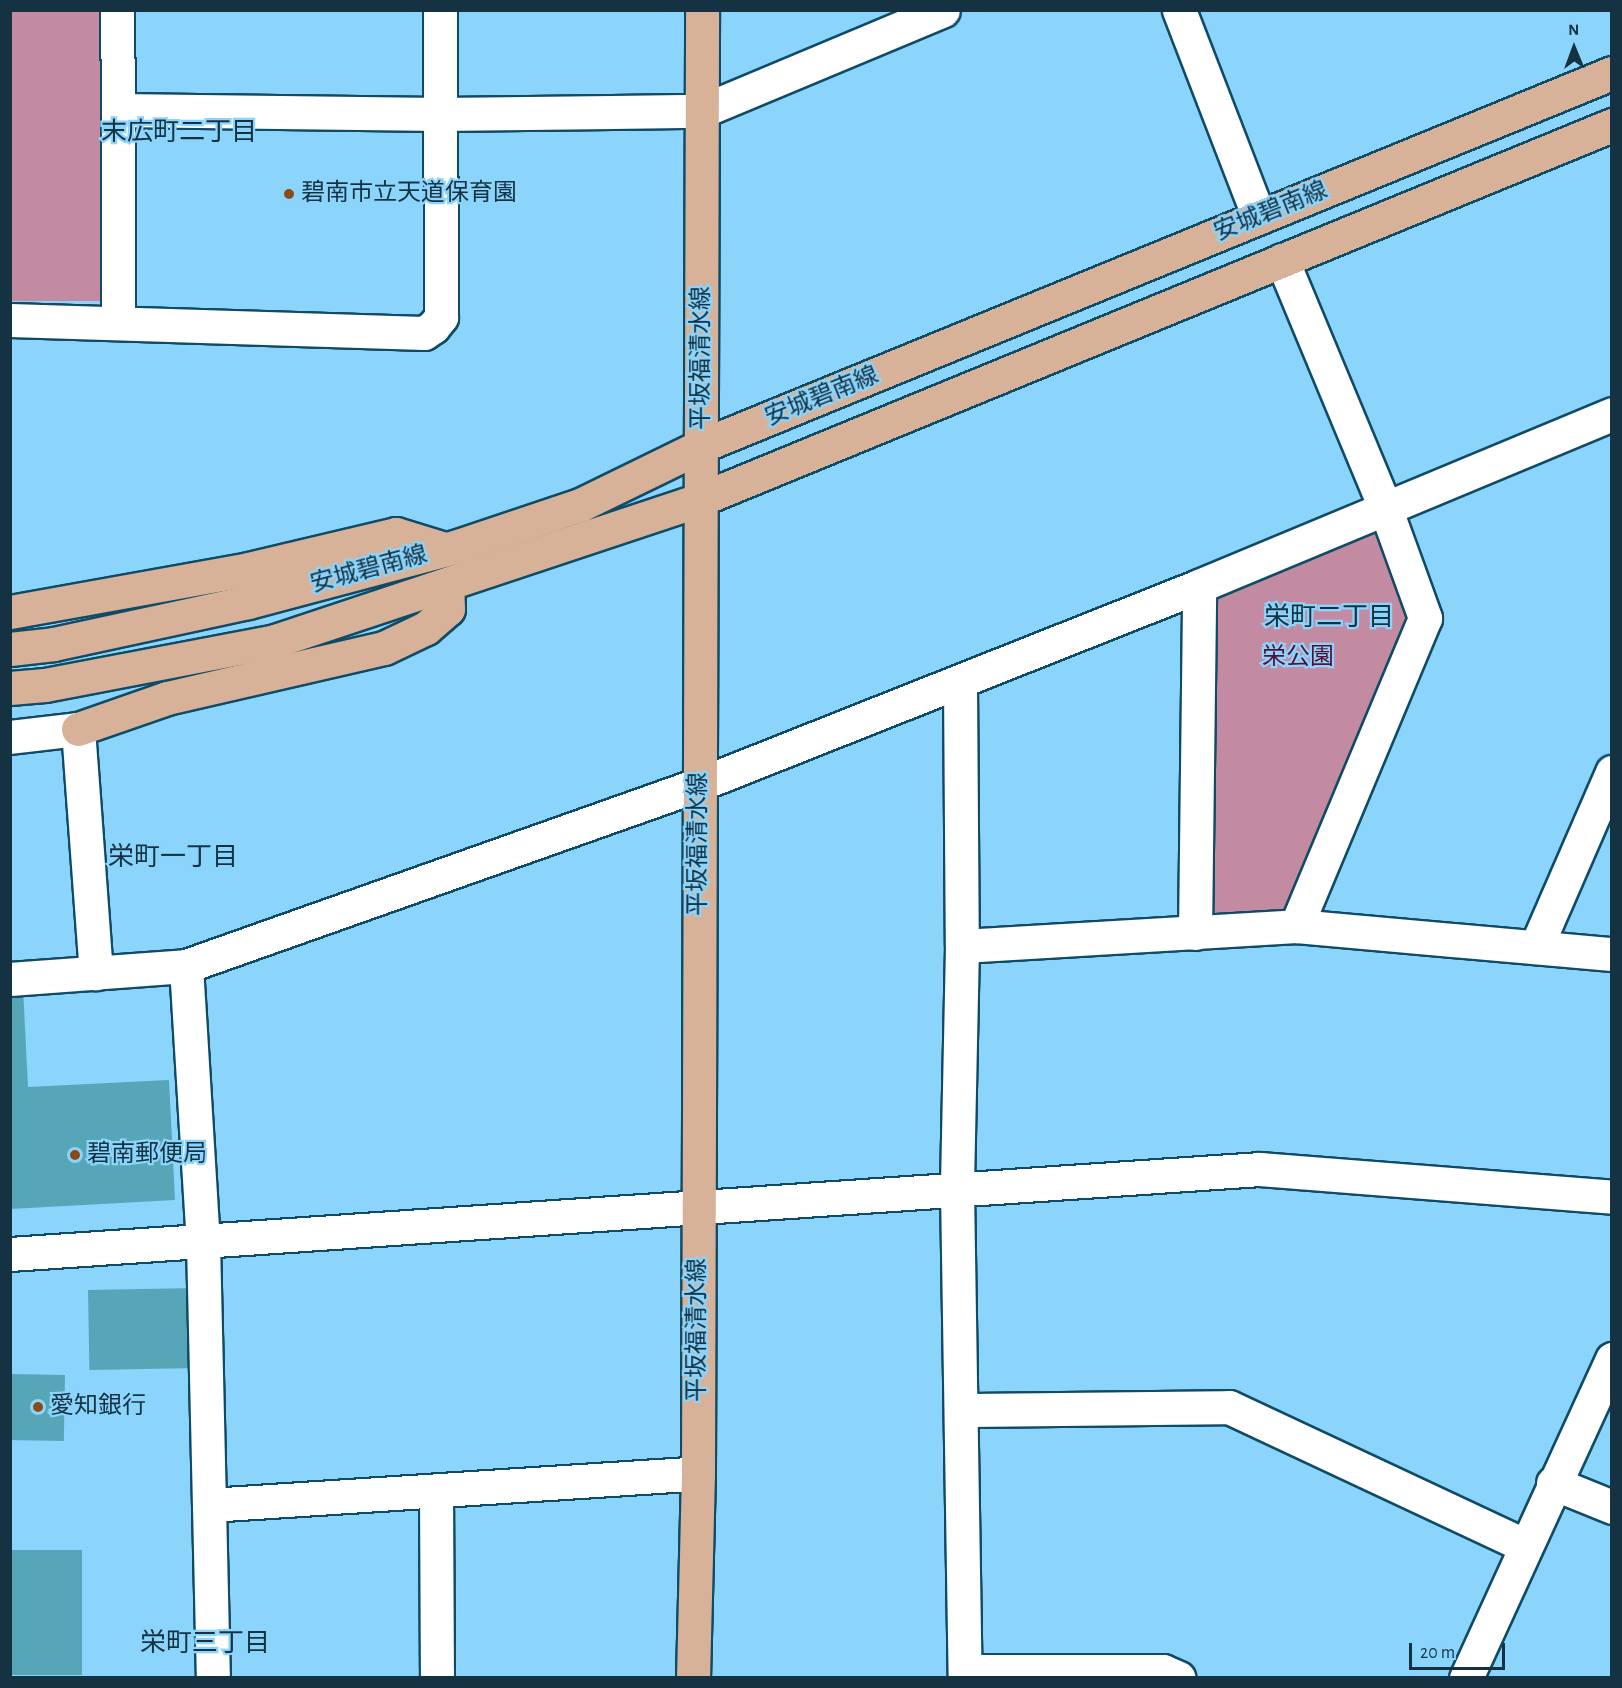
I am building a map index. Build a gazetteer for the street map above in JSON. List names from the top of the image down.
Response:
{
  "streets": {
    "main road": ["安城碧南線", "平坂福清水線"]
  },
  "crossings": [
    ["安城碧南線", "平坂福清水線"]
  ],
  "districts": [
    "末広町二丁目",
    "栄町二丁目",
    "栄町一丁目",
    "栄町三丁目"
  ],
  "parks": ["栄公園"],
  "places": ["碧南市立天道保育園", "碧南郵便局", "愛知銀行"],
  "scale_bar": "20 m",
  "north": "top"
}
